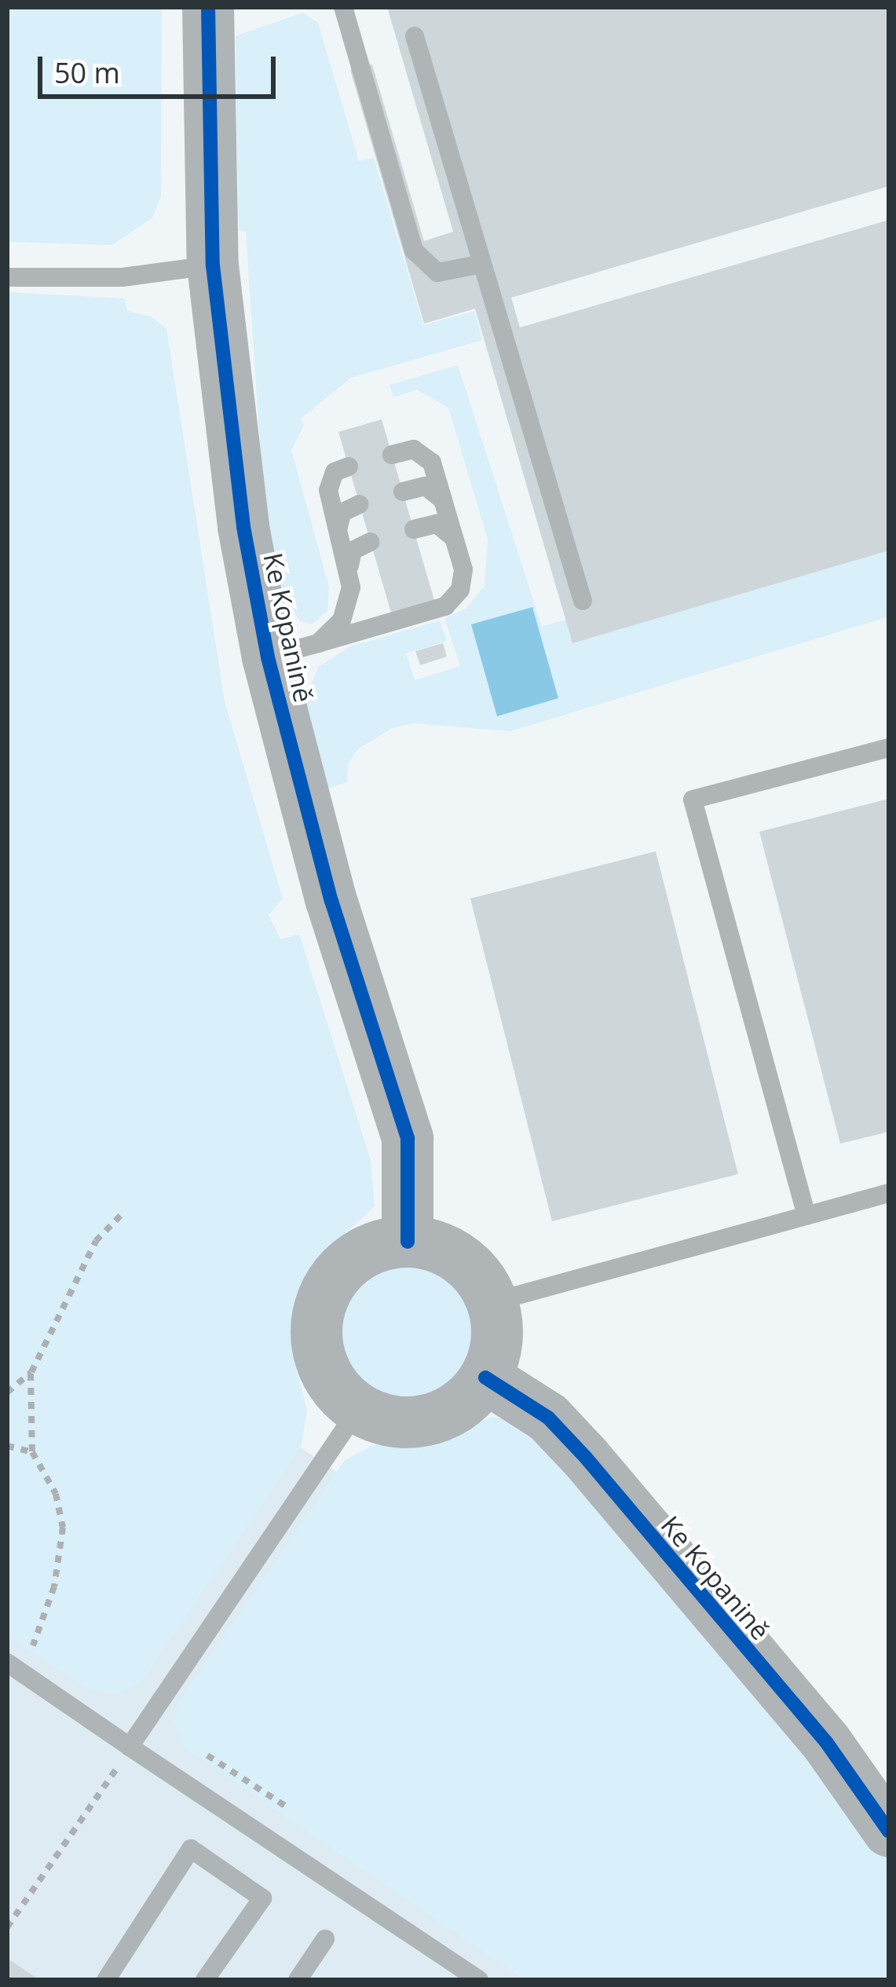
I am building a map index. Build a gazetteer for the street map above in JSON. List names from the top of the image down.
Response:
{
  "streets": {
    "street": ["Ke Kopanině"]
  },
  "scale_bar": "50 m"
}
